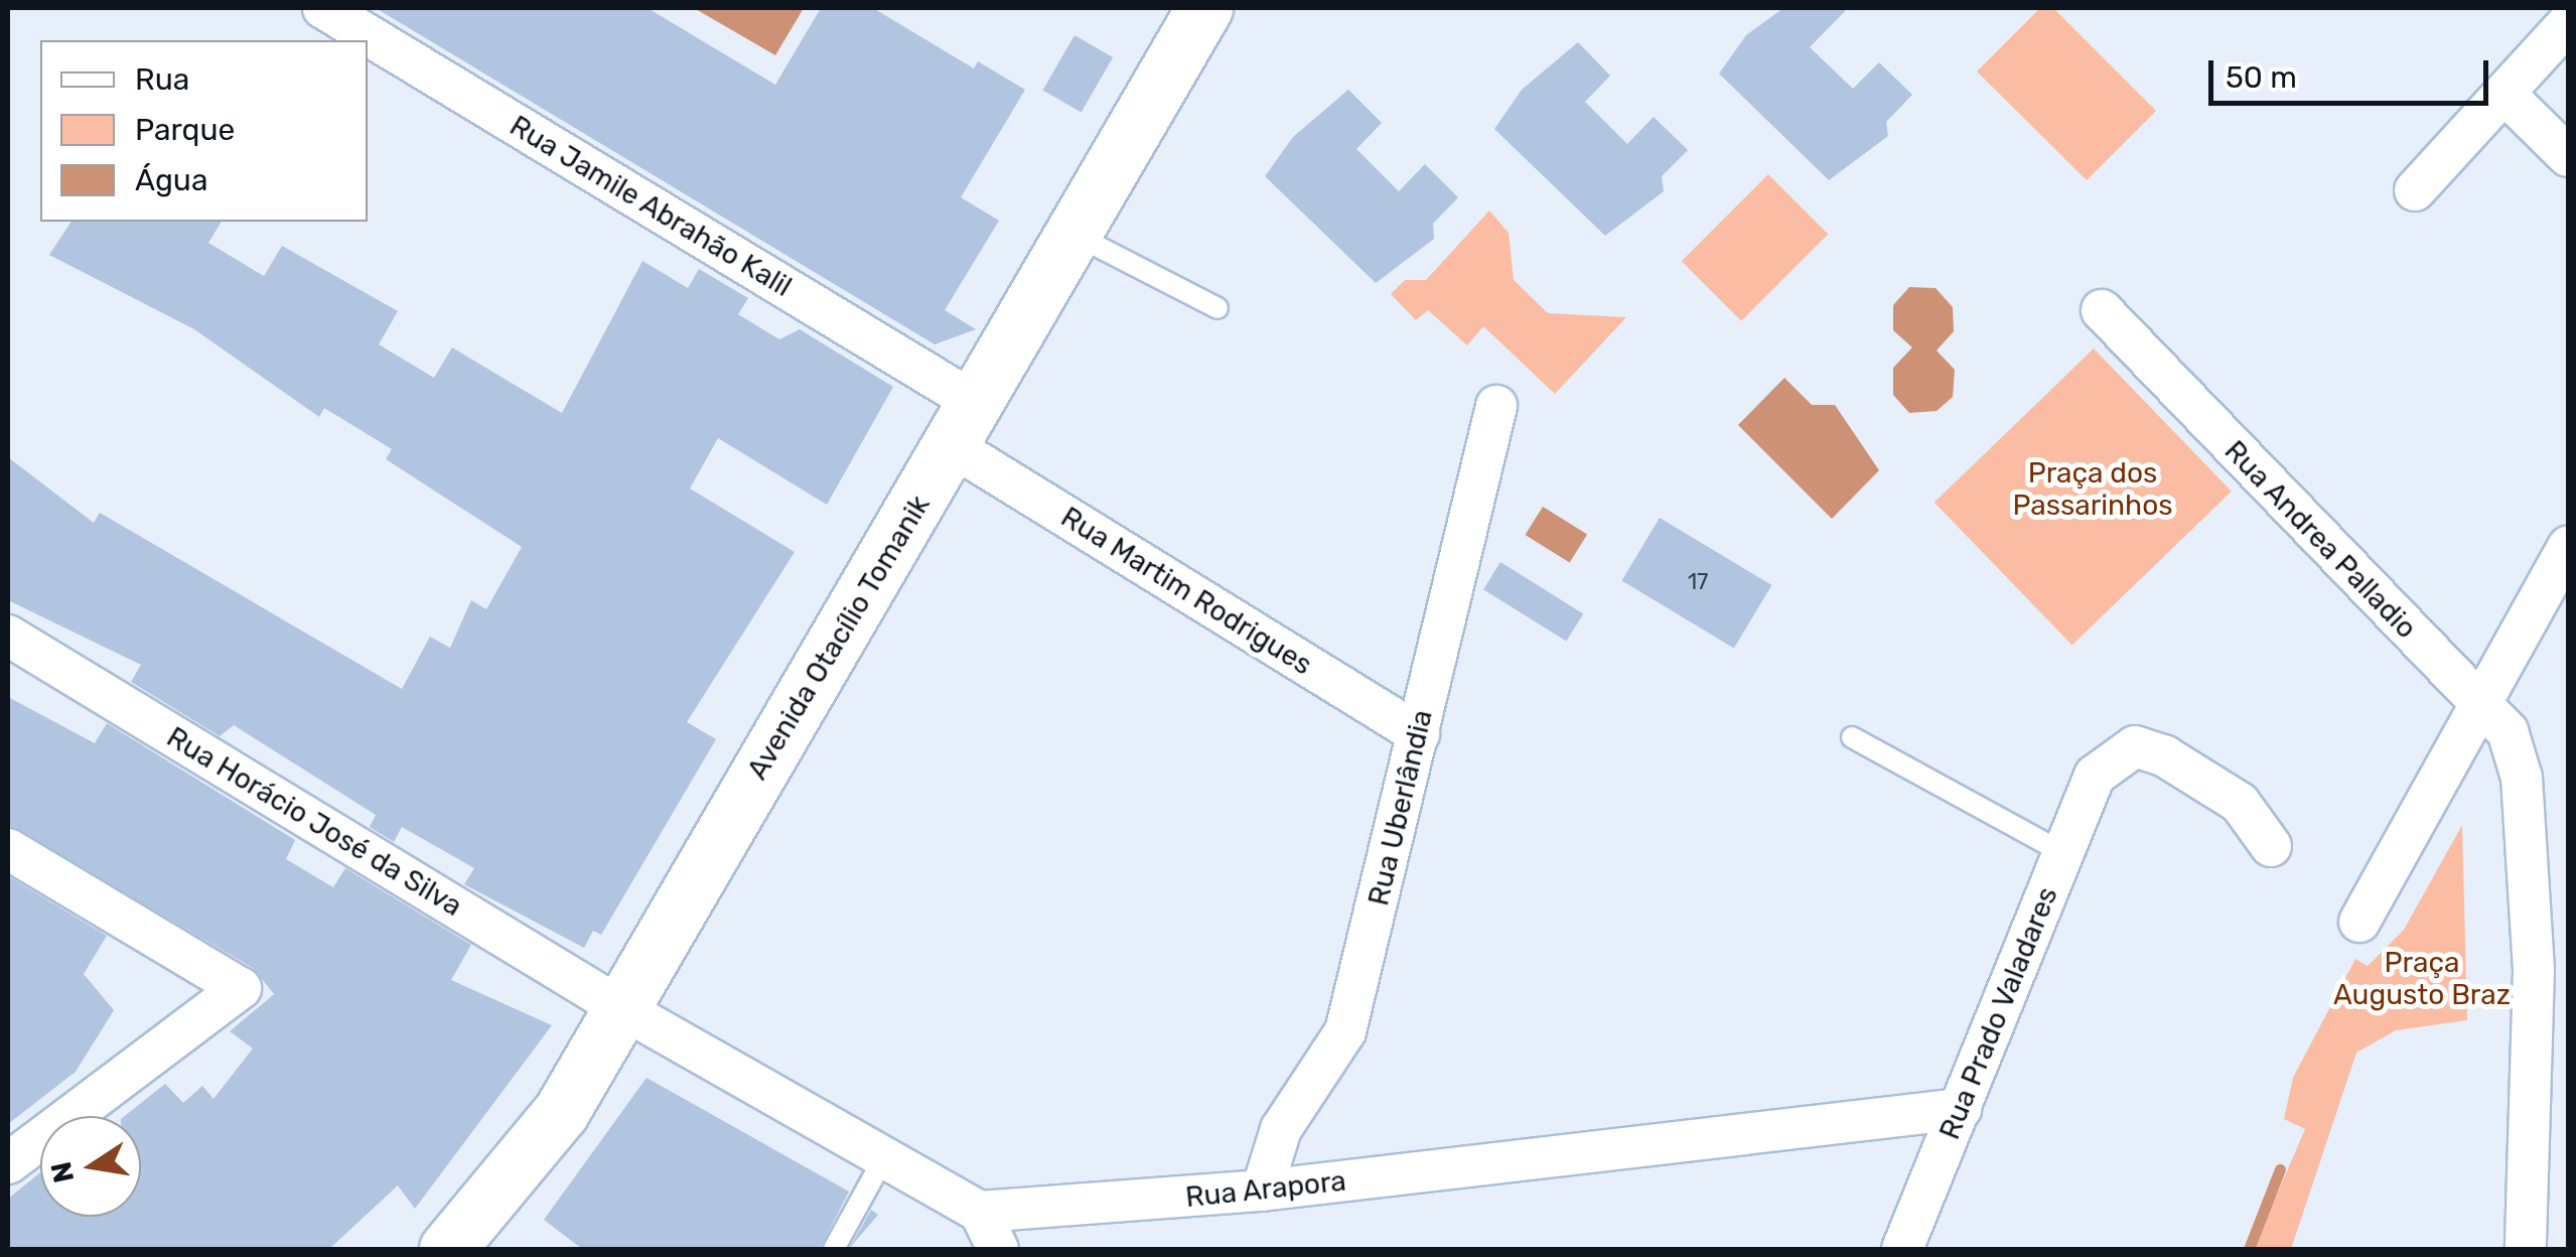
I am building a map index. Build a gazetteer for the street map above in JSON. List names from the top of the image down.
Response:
{
  "streets": {
    "street": [
      "Rua Jamile Abrahão Kalil",
      "Rua Andrea Palladio",
      "Rua Martim Rodrigues",
      "Avenida Otacílio Tomanik",
      "Rua Uberlândia",
      "Rua Horácio José da Silva",
      "Rua Prado Valadares",
      "Rua Arapora"
    ]
  },
  "crossings": [
    ["Rua Jamile Abrahão Kalil", "Rua Martim Rodrigues"],
    ["Rua Jamile Abrahão Kalil", "Avenida Otacílio Tomanik"],
    ["Rua Martim Rodrigues", "Avenida Otacílio Tomanik"],
    ["Rua Martim Rodrigues", "Rua Uberlândia"],
    ["Avenida Otacílio Tomanik", "Rua Horácio José da Silva"],
    ["Rua Uberlândia", "Rua Arapora"],
    ["Rua Prado Valadares", "Rua Arapora"]
  ],
  "parks": ["Praça dos Passarinhos", "Praça Augusto Braz"],
  "house_numbers": ["17"],
  "legend": ["Rua", "Parque", "Água"],
  "scale_bar": "50 m",
  "north": "left"
}
